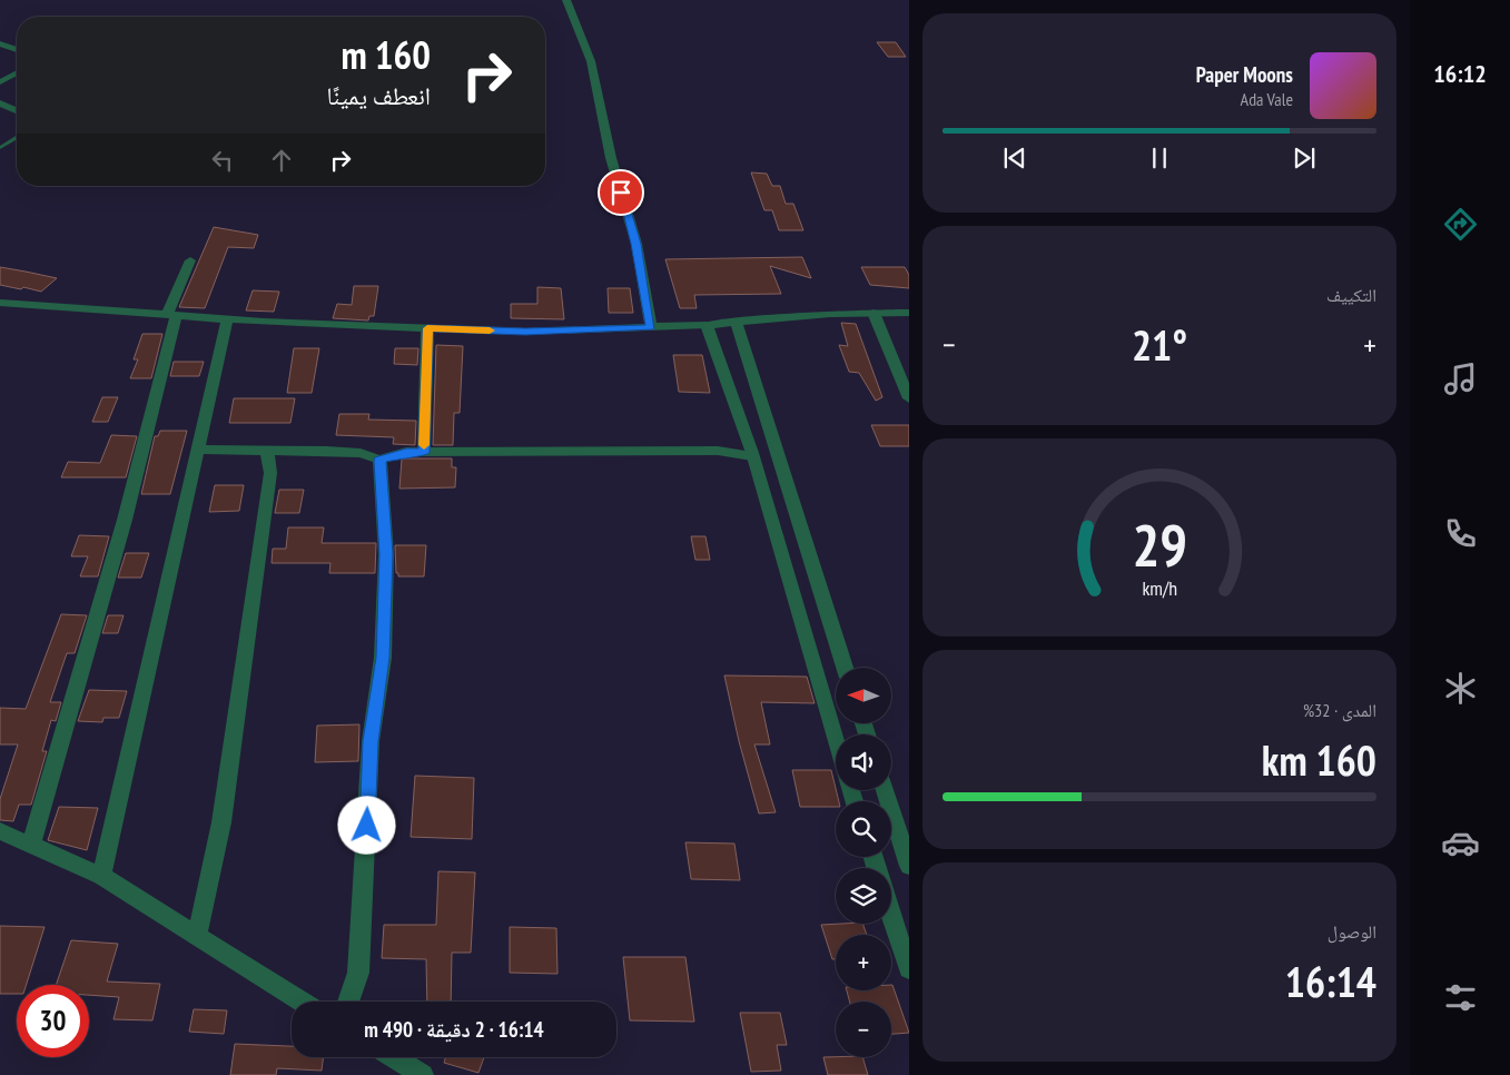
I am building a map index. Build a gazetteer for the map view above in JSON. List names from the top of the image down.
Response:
{
  "north": "left",
  "page": {
    "tabs": "16:12",
    "turn": ["160 m", "انعطف يمينًا"],
    "song": ["Paper Moons", "Ada Vale"],
    "tile": [
      "التكييف",
      ["المدى · 32%", "160 km"],
      ["الوصول", "16:14"]
    ],
    "heat": ["−", "21°", "+"],
    "map_buttons": ["+", "−"],
    "limit": "30",
    "trip": "16:14 · 2 دقيقة · 490 m",
    "gauge": ["29", "km/h"]
  }
}
